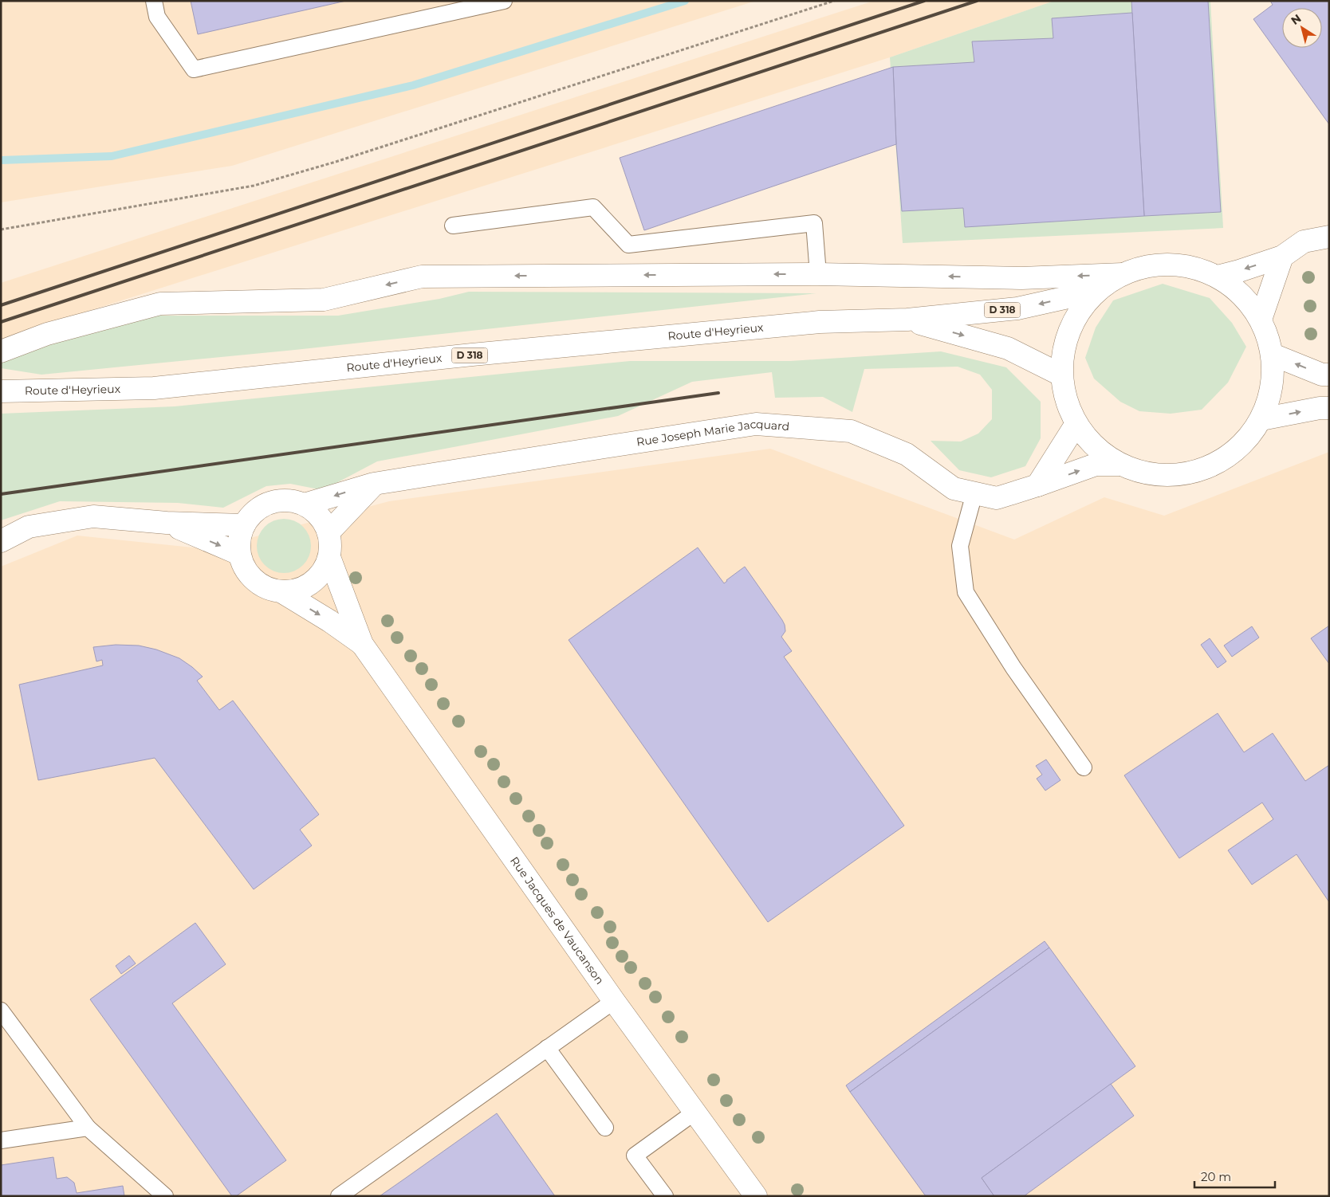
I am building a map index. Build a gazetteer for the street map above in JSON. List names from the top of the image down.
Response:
{
  "streets": {
    "street": [
      "D 318",
      "Route d'Heyrieux",
      "Rue Joseph Marie Jacquard",
      "Rue Jacques de Vaucanson"
    ]
  },
  "crossings": [
    ["Rue Joseph Marie Jacquard", "Rue Jacques de Vaucanson"]
  ],
  "scale_bar": "20 m",
  "north": "top left"
}
